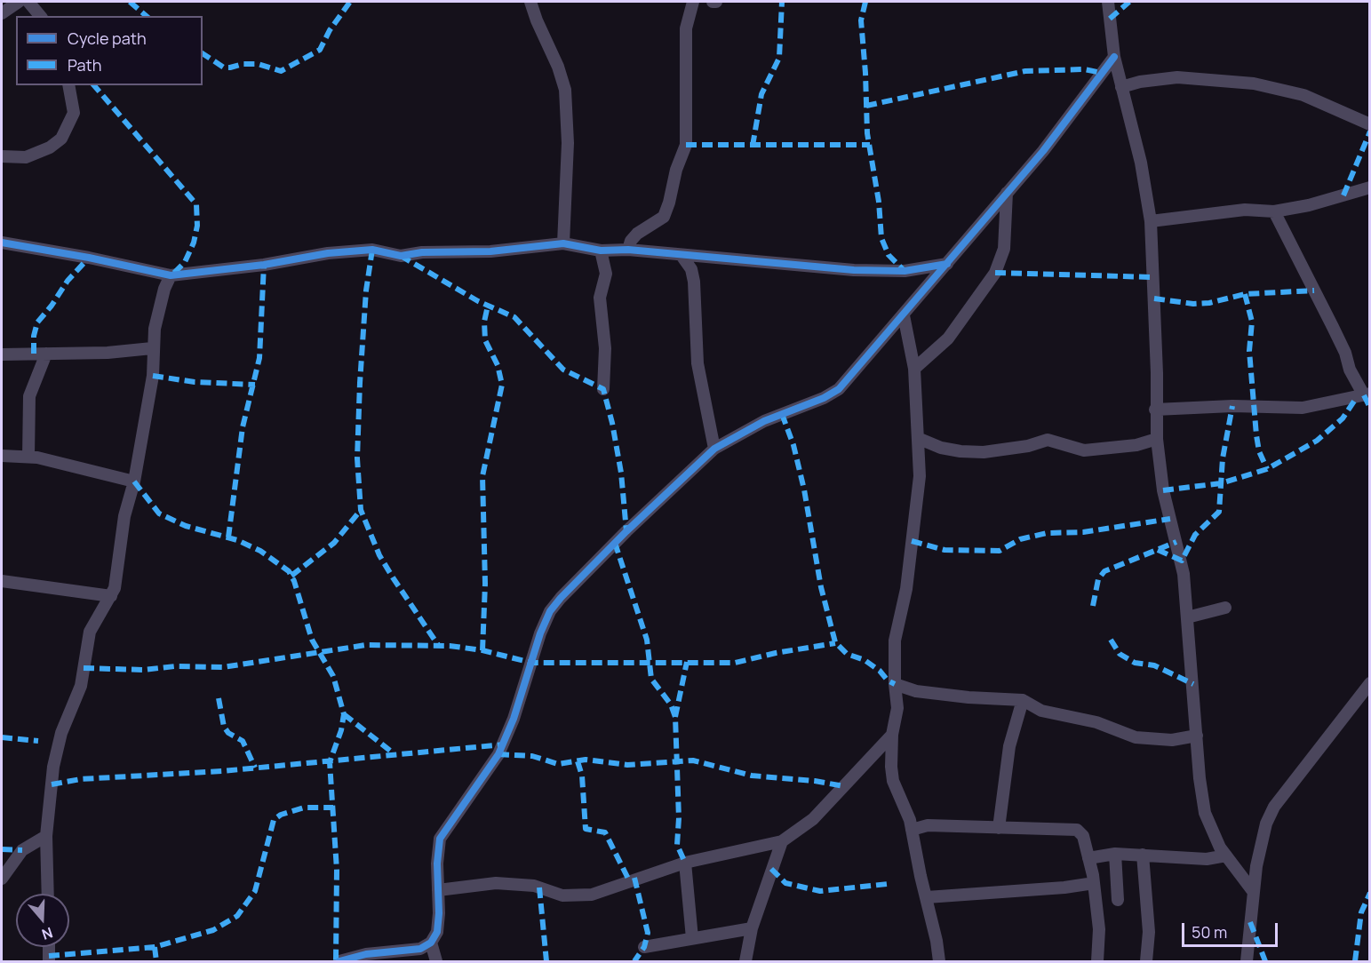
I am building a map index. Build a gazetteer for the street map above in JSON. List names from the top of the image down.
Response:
{
  "legend": ["Cycle path", "Path"],
  "scale_bar": "50 m",
  "north": "bottom"
}
